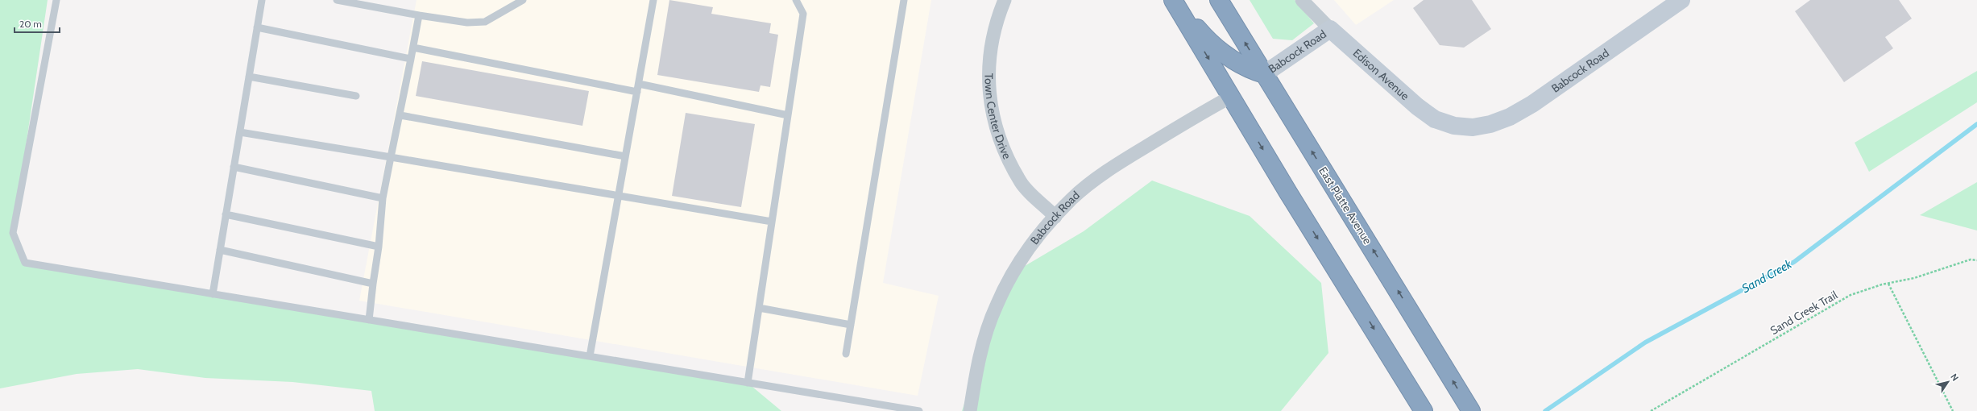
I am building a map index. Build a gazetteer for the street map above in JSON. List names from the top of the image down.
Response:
{
  "streets": {
    "highway": ["East Platte Avenue"],
    "street": ["Babcock Road", "Edison Avenue", "Town Center Drive"],
    "path": ["Sand Creek Trail"]
  },
  "crossings": [
    ["Babcock Road", "Edison Avenue"],
    ["Babcock Road", "Town Center Drive"],
    ["Babcock Road", "East Platte Avenue"]
  ],
  "water": ["Sand Creek"],
  "scale_bar": "20 m",
  "north": "top right"
}
